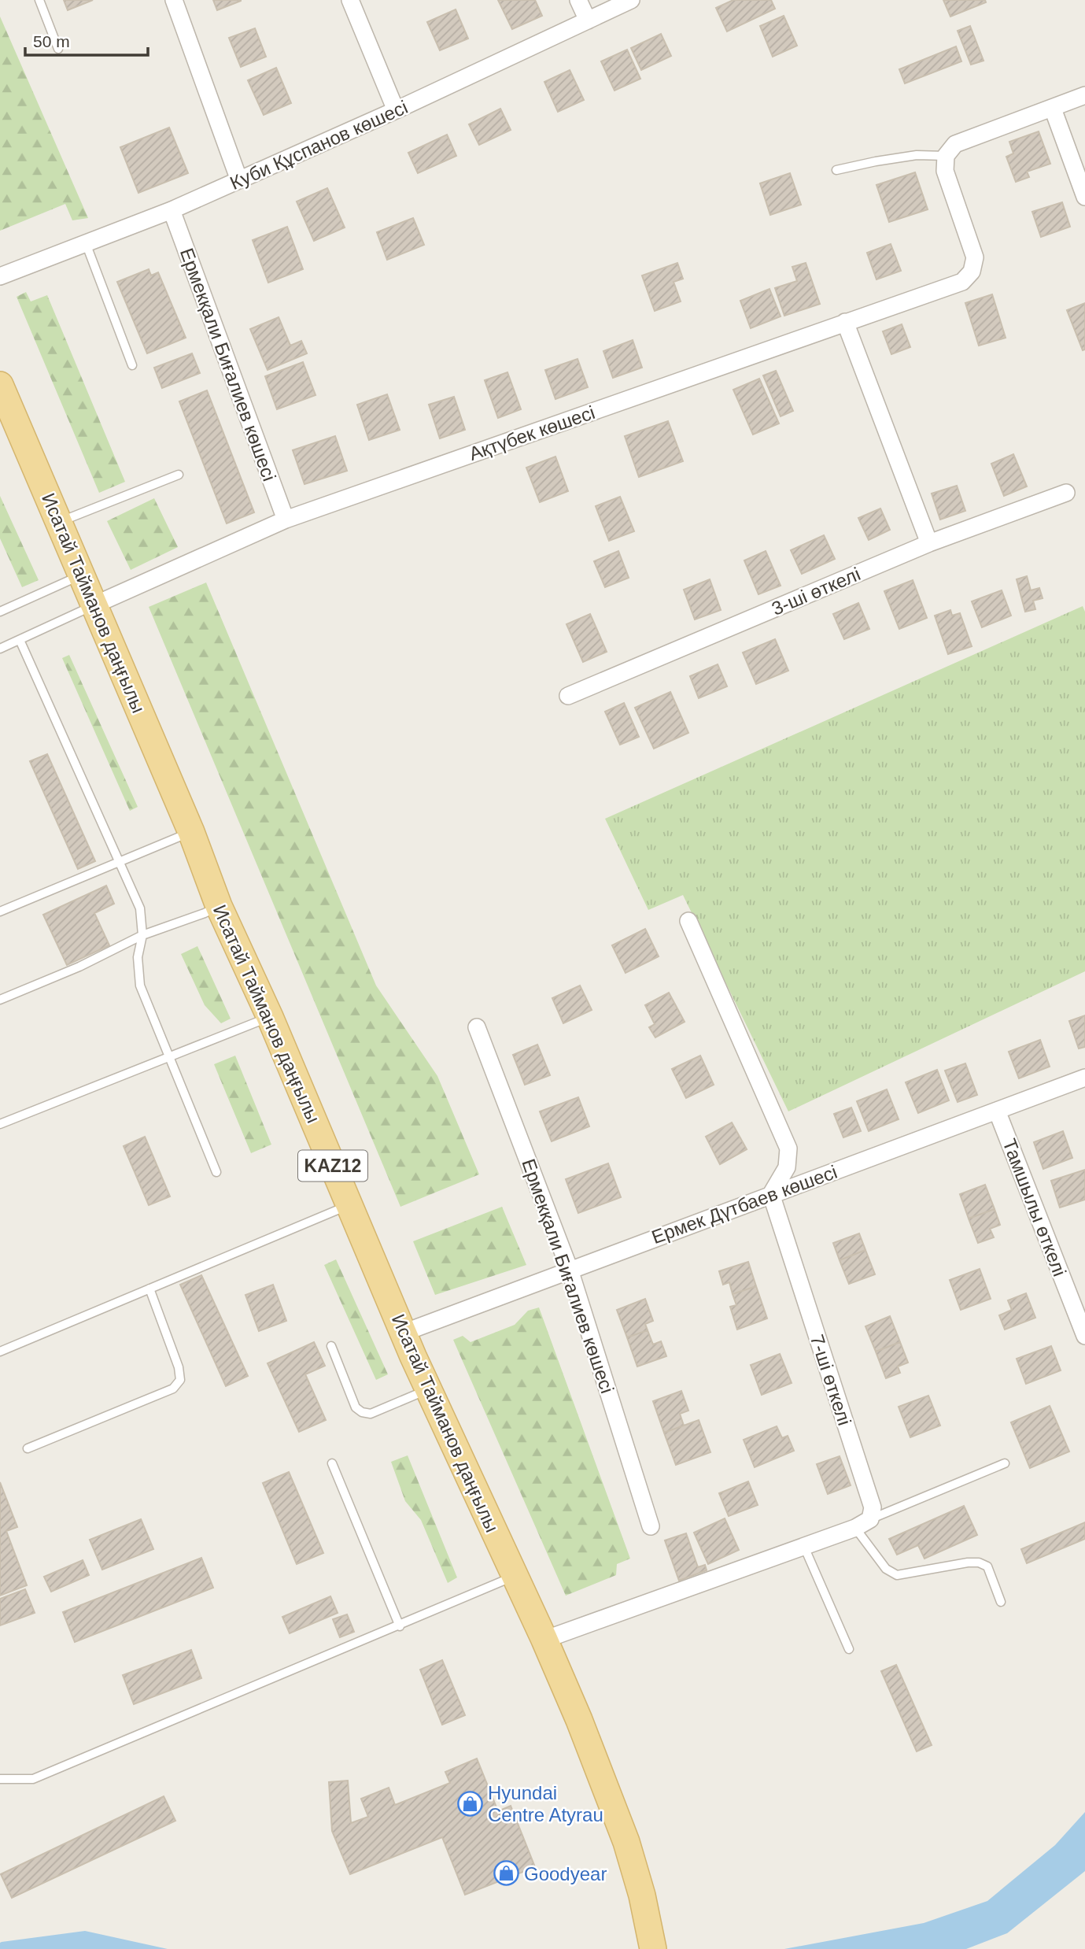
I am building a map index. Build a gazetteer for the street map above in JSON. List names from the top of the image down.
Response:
{
  "streets": {
    "main road": ["Исатай Тайманов даңғылы", "KAZ12"],
    "street": [
      "Куби Құспанов көшесi",
      "Ермекқали Биғалиев көшесі",
      "Ақтүбек көшесi",
      "3-шi өткелi",
      "Ермек Дүтбаев көшесi",
      "Тамшылы өткелі",
      "7-шi өткелi"
    ]
  },
  "crossings": [
    ["Куби Құспанов көшесi", "Ермекқали Биғалиев көшесі"],
    ["Ермекқали Биғалиев көшесі", "Ақтүбек көшесi"],
    ["Ермекқали Биғалиев көшесі", "Ермек Дүтбаев көшесi"],
    ["Ақтүбек көшесi", "Исатай Тайманов даңғылы"],
    ["Исатай Тайманов даңғылы", "Ермек Дүтбаев көшесi"],
    ["Ермек Дүтбаев көшесi", "Тамшылы өткелі"],
    ["Ермек Дүтбаев көшесi", "7-шi өткелi"]
  ],
  "places": {
    "shop": ["Hyundai Centre Atyrau", "Goodyear"]
  },
  "scale_bar": "50 m"
}
